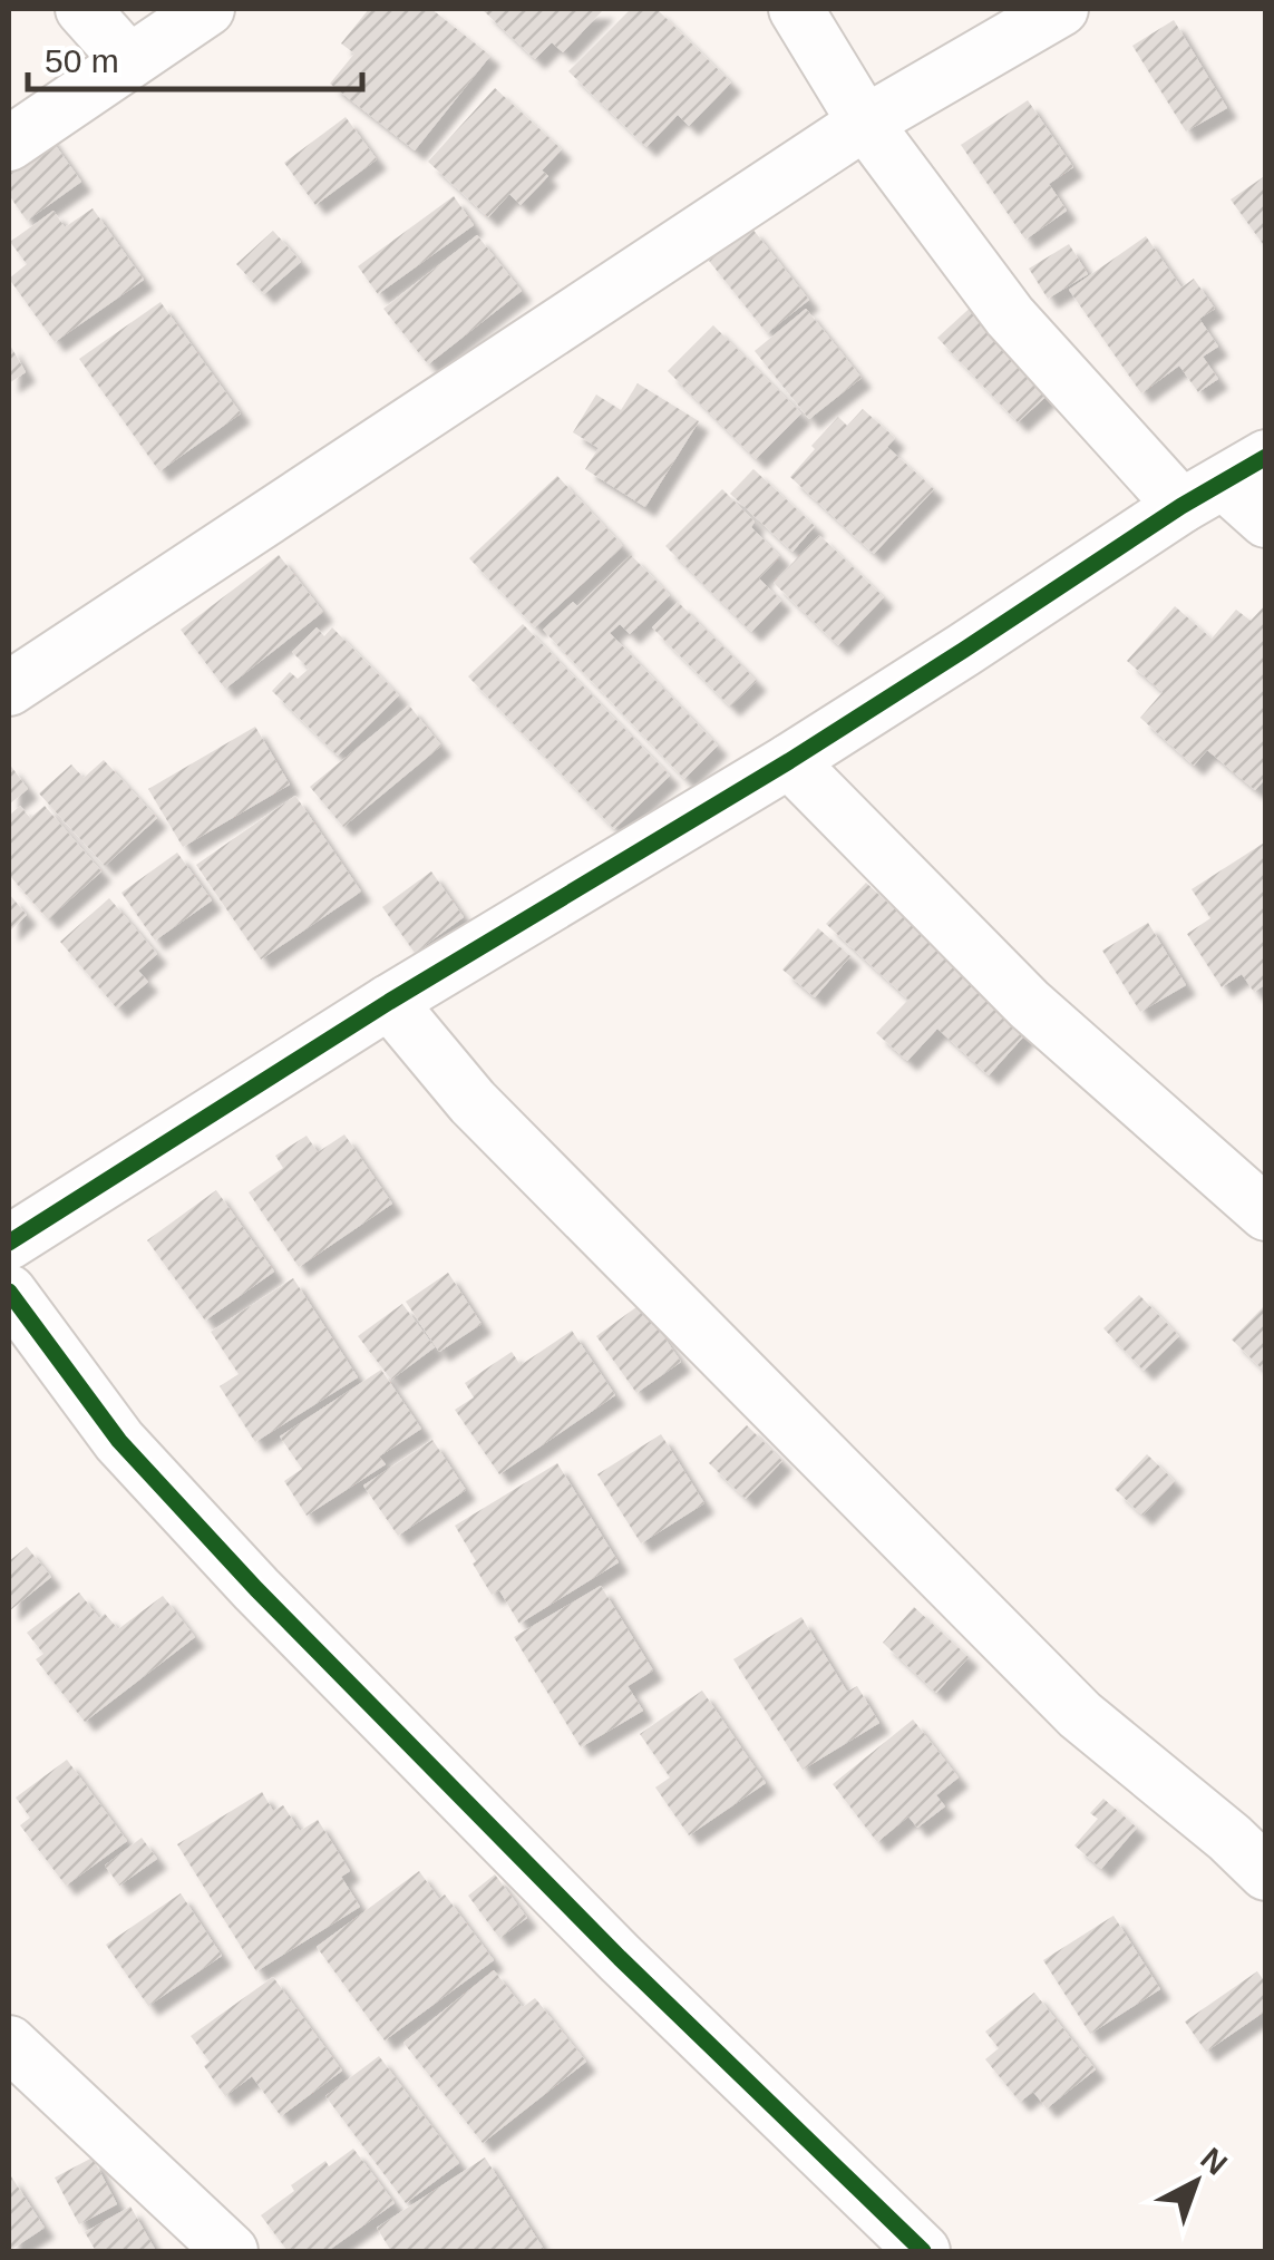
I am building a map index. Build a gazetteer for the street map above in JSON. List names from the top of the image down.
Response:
{
  "scale_bar": "50 m",
  "north": "top right"
}
